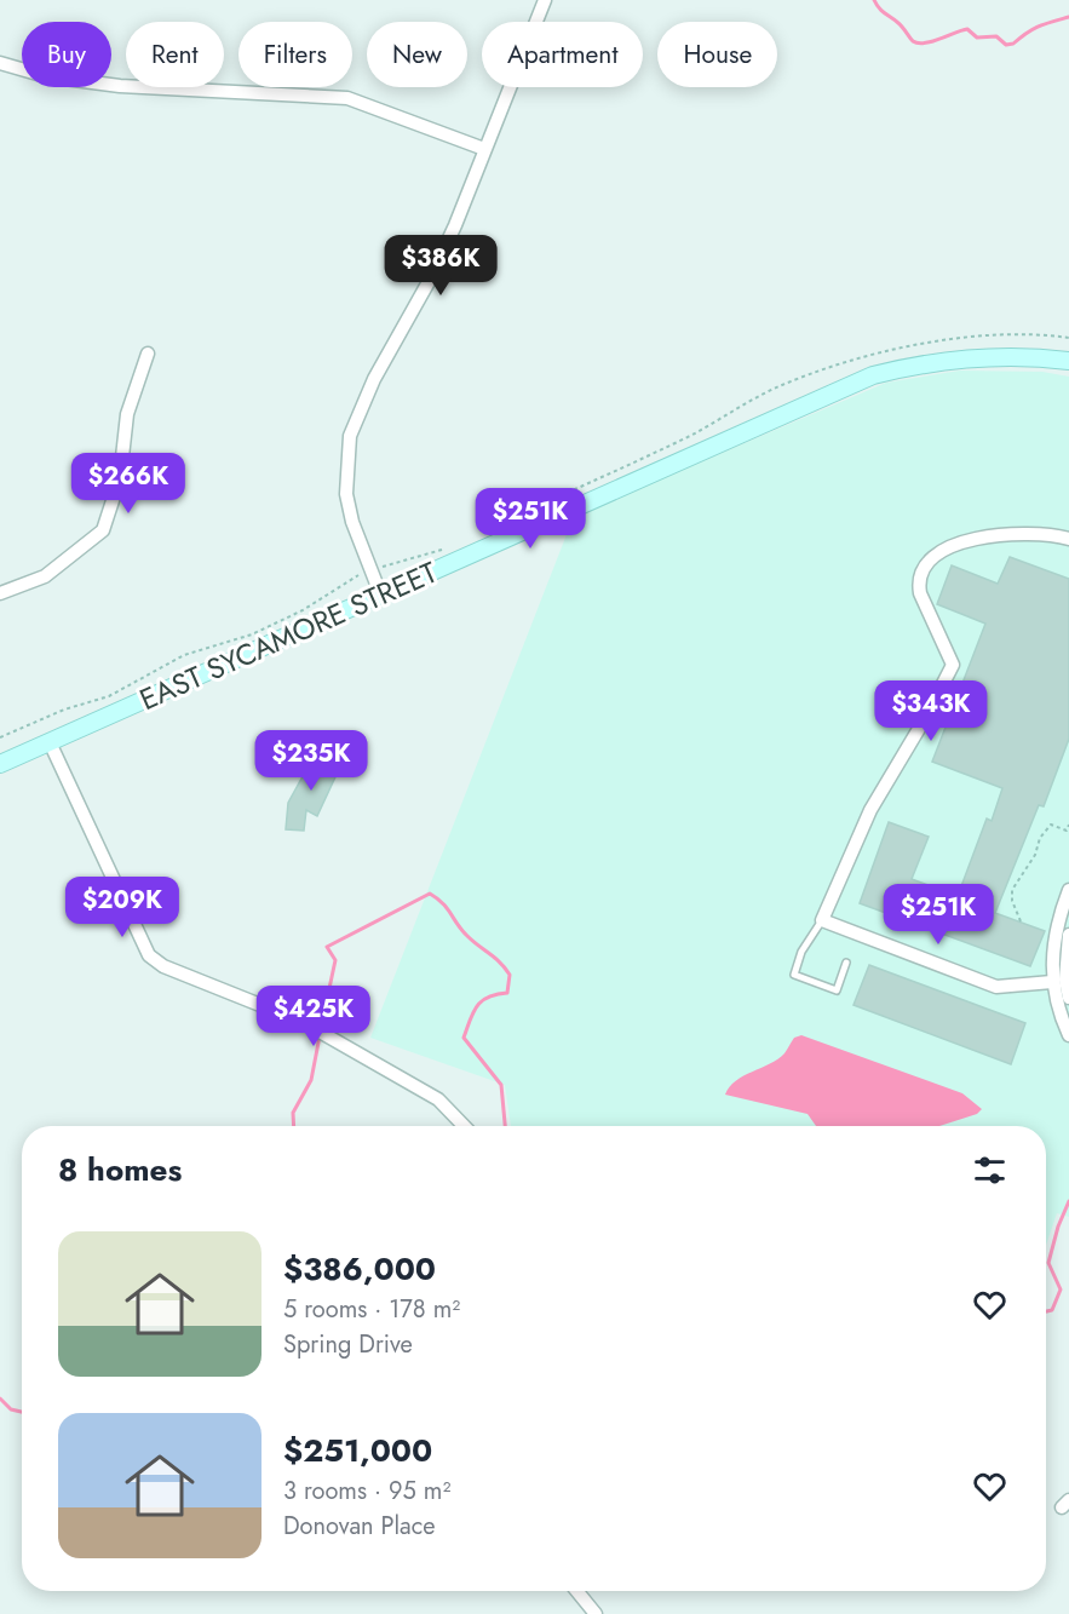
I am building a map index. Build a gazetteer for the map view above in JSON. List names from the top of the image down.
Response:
{
  "streets": {
    "main road": ["EAST SYCAMORE STREET"]
  },
  "page": {
    "chip": [
      "Buy",
      "Rent",
      "Filters",
      "New",
      "Apartment",
      "House"
    ],
    "price": [
      "$386K",
      "$266K",
      "$251K",
      "$343K",
      "$235K",
      "$209K",
      "$251K",
      "$425K"
    ],
    "heading": "8 homes",
    "list": [
      {
        "name": "$386,000",
        "note": "5 rooms · 178 m² · Spring Drive"
      },
      {
        "name": "$251,000",
        "note": "3 rooms · 95 m² · Donovan Place"
      }
    ]
  }
}
